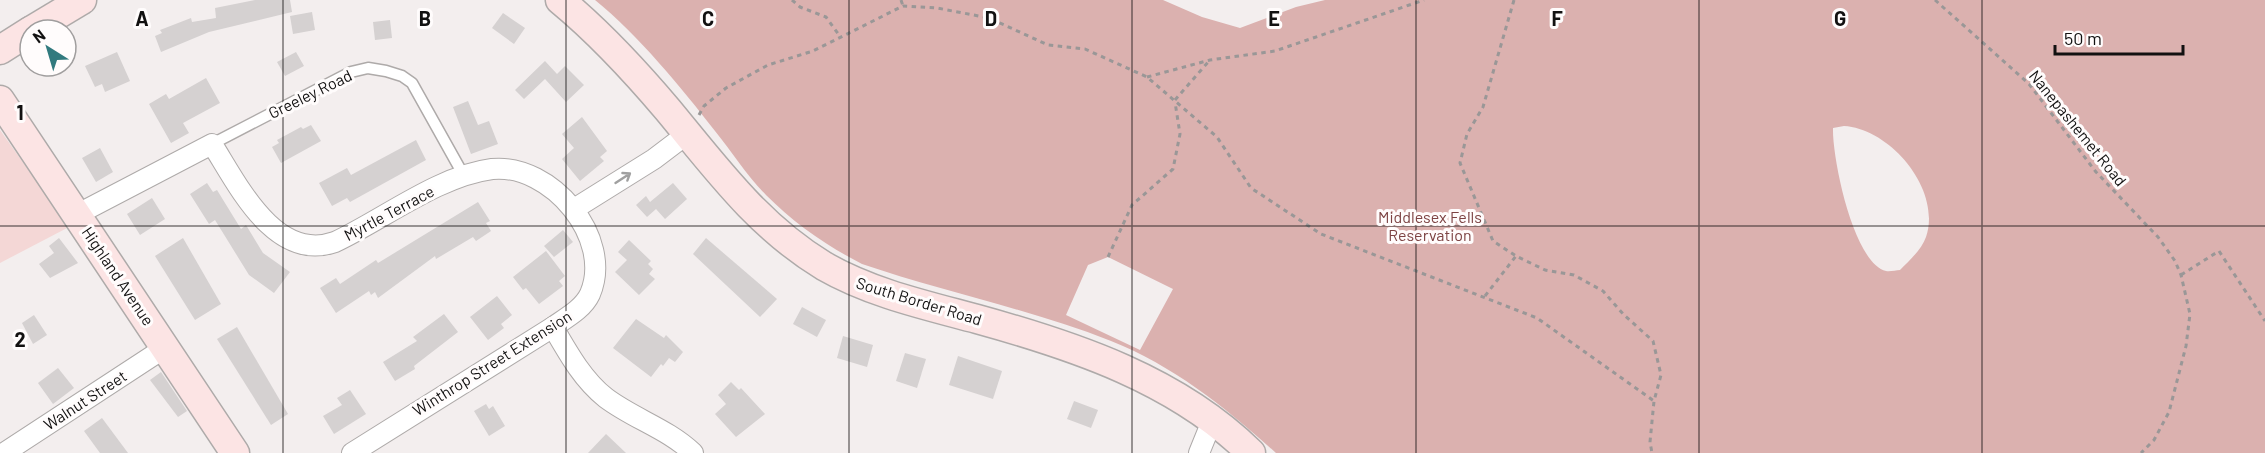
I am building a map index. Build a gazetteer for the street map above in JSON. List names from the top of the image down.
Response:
{
  "streets": {
    "main road": ["Highland Avenue", "South Border Road"],
    "street": ["Myrtle Terrace", "Winthrop Street Extension", "Walnut Street"],
    "lane": ["Greeley Road"],
    "path": ["Nanepashemet Road"]
  },
  "crossings": [
    ["Greeley Road", "Myrtle Terrace"],
    ["Myrtle Terrace", "Winthrop Street Extension"],
    ["Highland Avenue", "Walnut Street"]
  ],
  "parks": ["Middlesex Fells Reservation"],
  "scale_bar": "50 m",
  "north": "top left",
  "grid": {
    "columns": [
      "A",
      "B",
      "C",
      "D",
      "E",
      "F",
      "G"
    ],
    "rows": ["1", "2"]
  }
}
